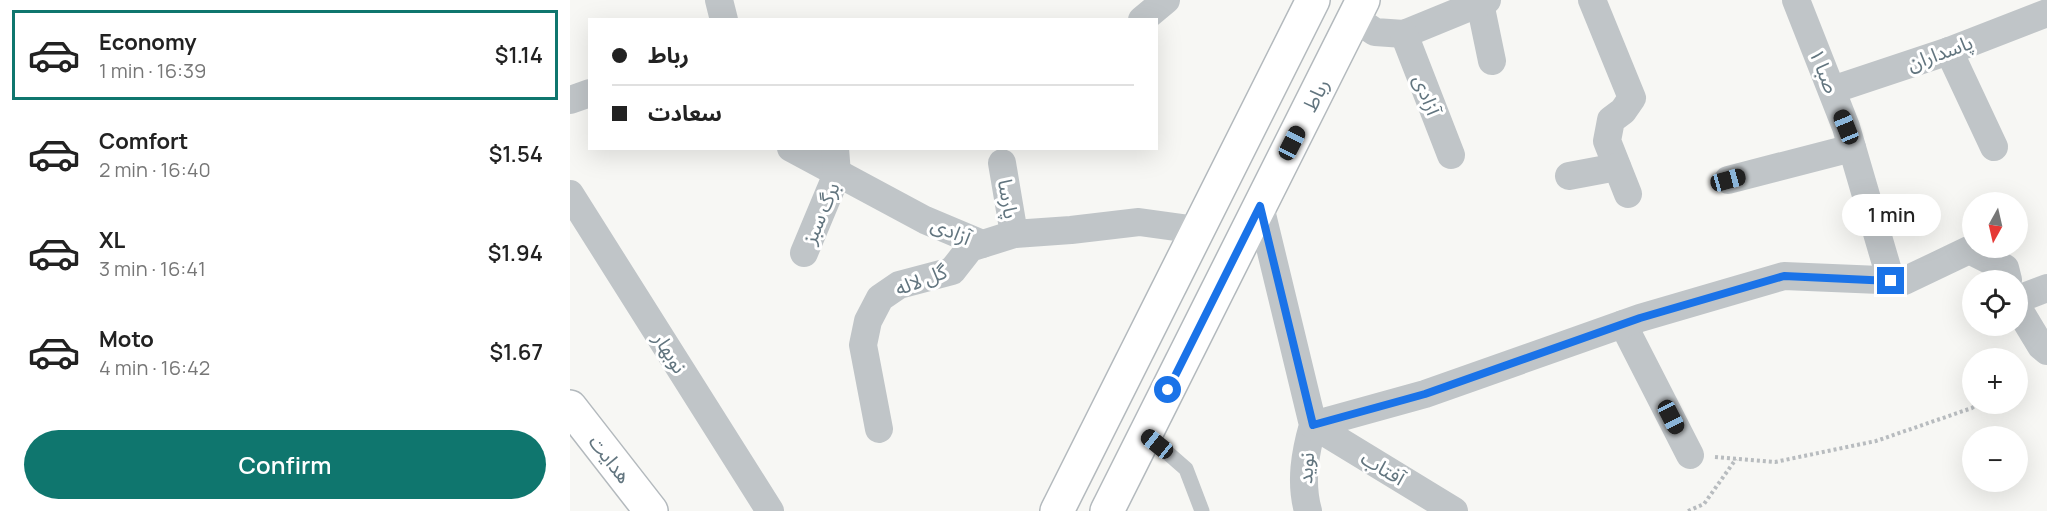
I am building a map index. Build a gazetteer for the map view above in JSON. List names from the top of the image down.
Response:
{
  "streets": {
    "main road": ["رباط", "هدایت"],
    "street": [
      "پاسداران",
      "صبا ۱",
      "آزادی",
      "پارسا",
      "برگ سبز",
      "گل لاله",
      "نوبهار",
      "نوید",
      "آفتاب"
    ]
  },
  "crossings": [
    ["پاسداران", "صبا ۱"],
    ["آزادی", "پارسا"],
    ["آزادی", "برگ سبز"],
    ["آزادی", "گل لاله"],
    ["نوید", "آفتاب"]
  ],
  "north": "bottom",
  "page": {
    "list": [
      {
        "name": "Economy",
        "note": "1 min · 16:39",
        "value": "$1.14"
      },
      {
        "name": "Comfort",
        "note": "2 min · 16:40",
        "value": "$1.54"
      },
      {
        "name": "XL",
        "note": "3 min · 16:41",
        "value": "$1.94"
      },
      {
        "name": "Moto",
        "note": "4 min · 16:42",
        "value": "$1.67"
      }
    ],
    "banner": ["رباط", "سعادت"],
    "map_buttons": ["+", "−"],
    "bubble": "1 min",
    "buttons": "Confirm"
  }
}
